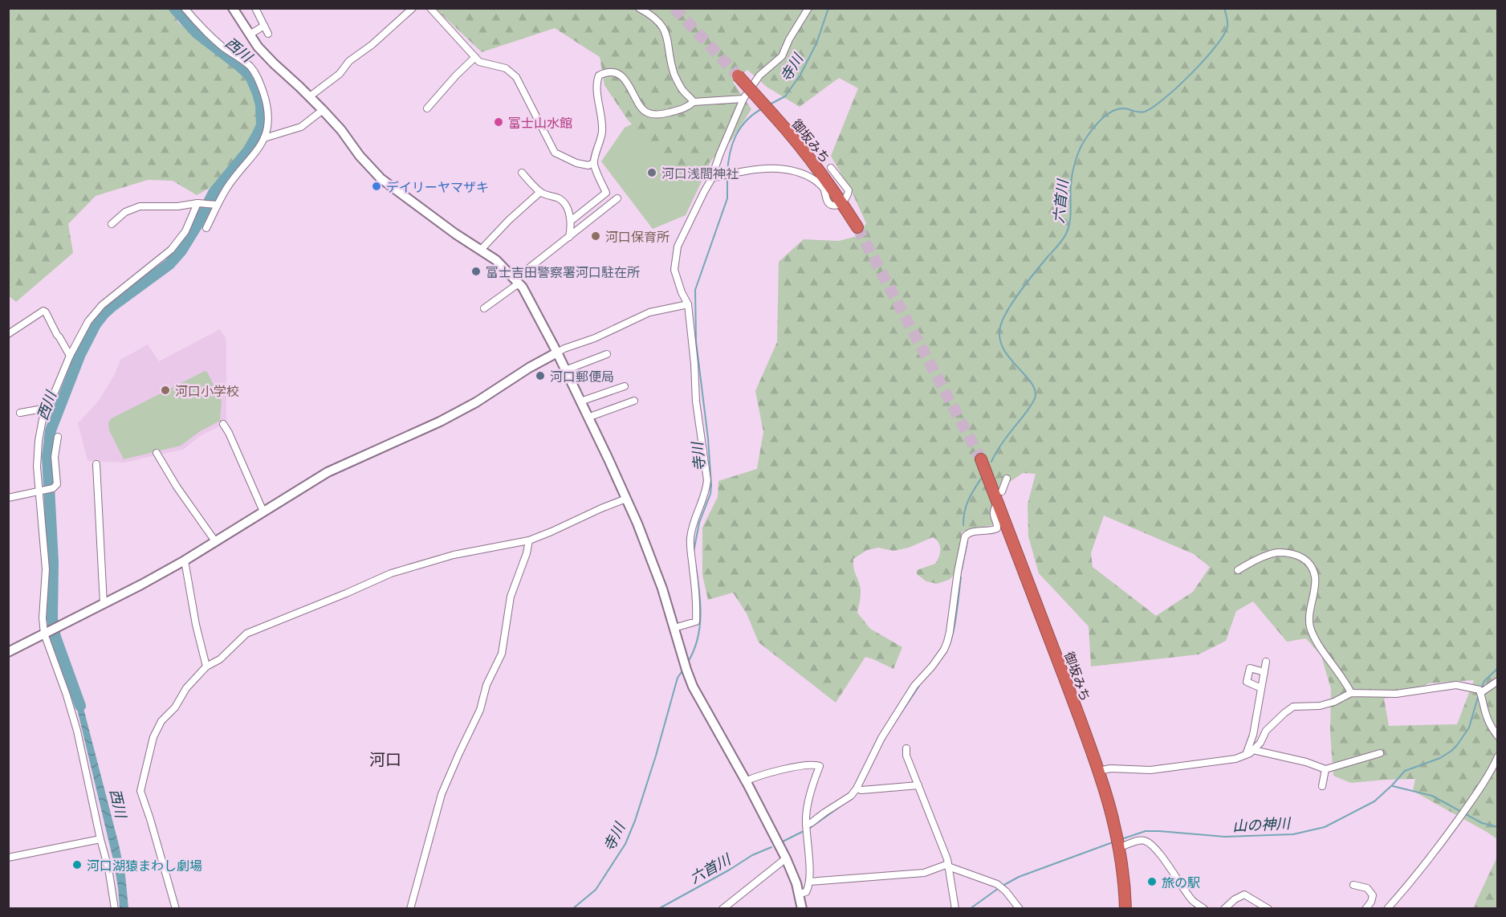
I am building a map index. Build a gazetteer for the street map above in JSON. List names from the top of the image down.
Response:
{
  "streets": {
    "highway": ["御坂みち"]
  },
  "districts": ["河口"],
  "water": [
    "西川",
    "寺川",
    "六首川",
    "山の神川"
  ],
  "places": [
    "富士山水館",
    "河口浅間神社",
    "デイリーヤマザキ",
    "河口保育所",
    "富士吉田警察署河口駐在所",
    "河口郵便局",
    "河口小学校",
    "河口湖猿まわし劇場",
    "旅の駅"
  ]
}
